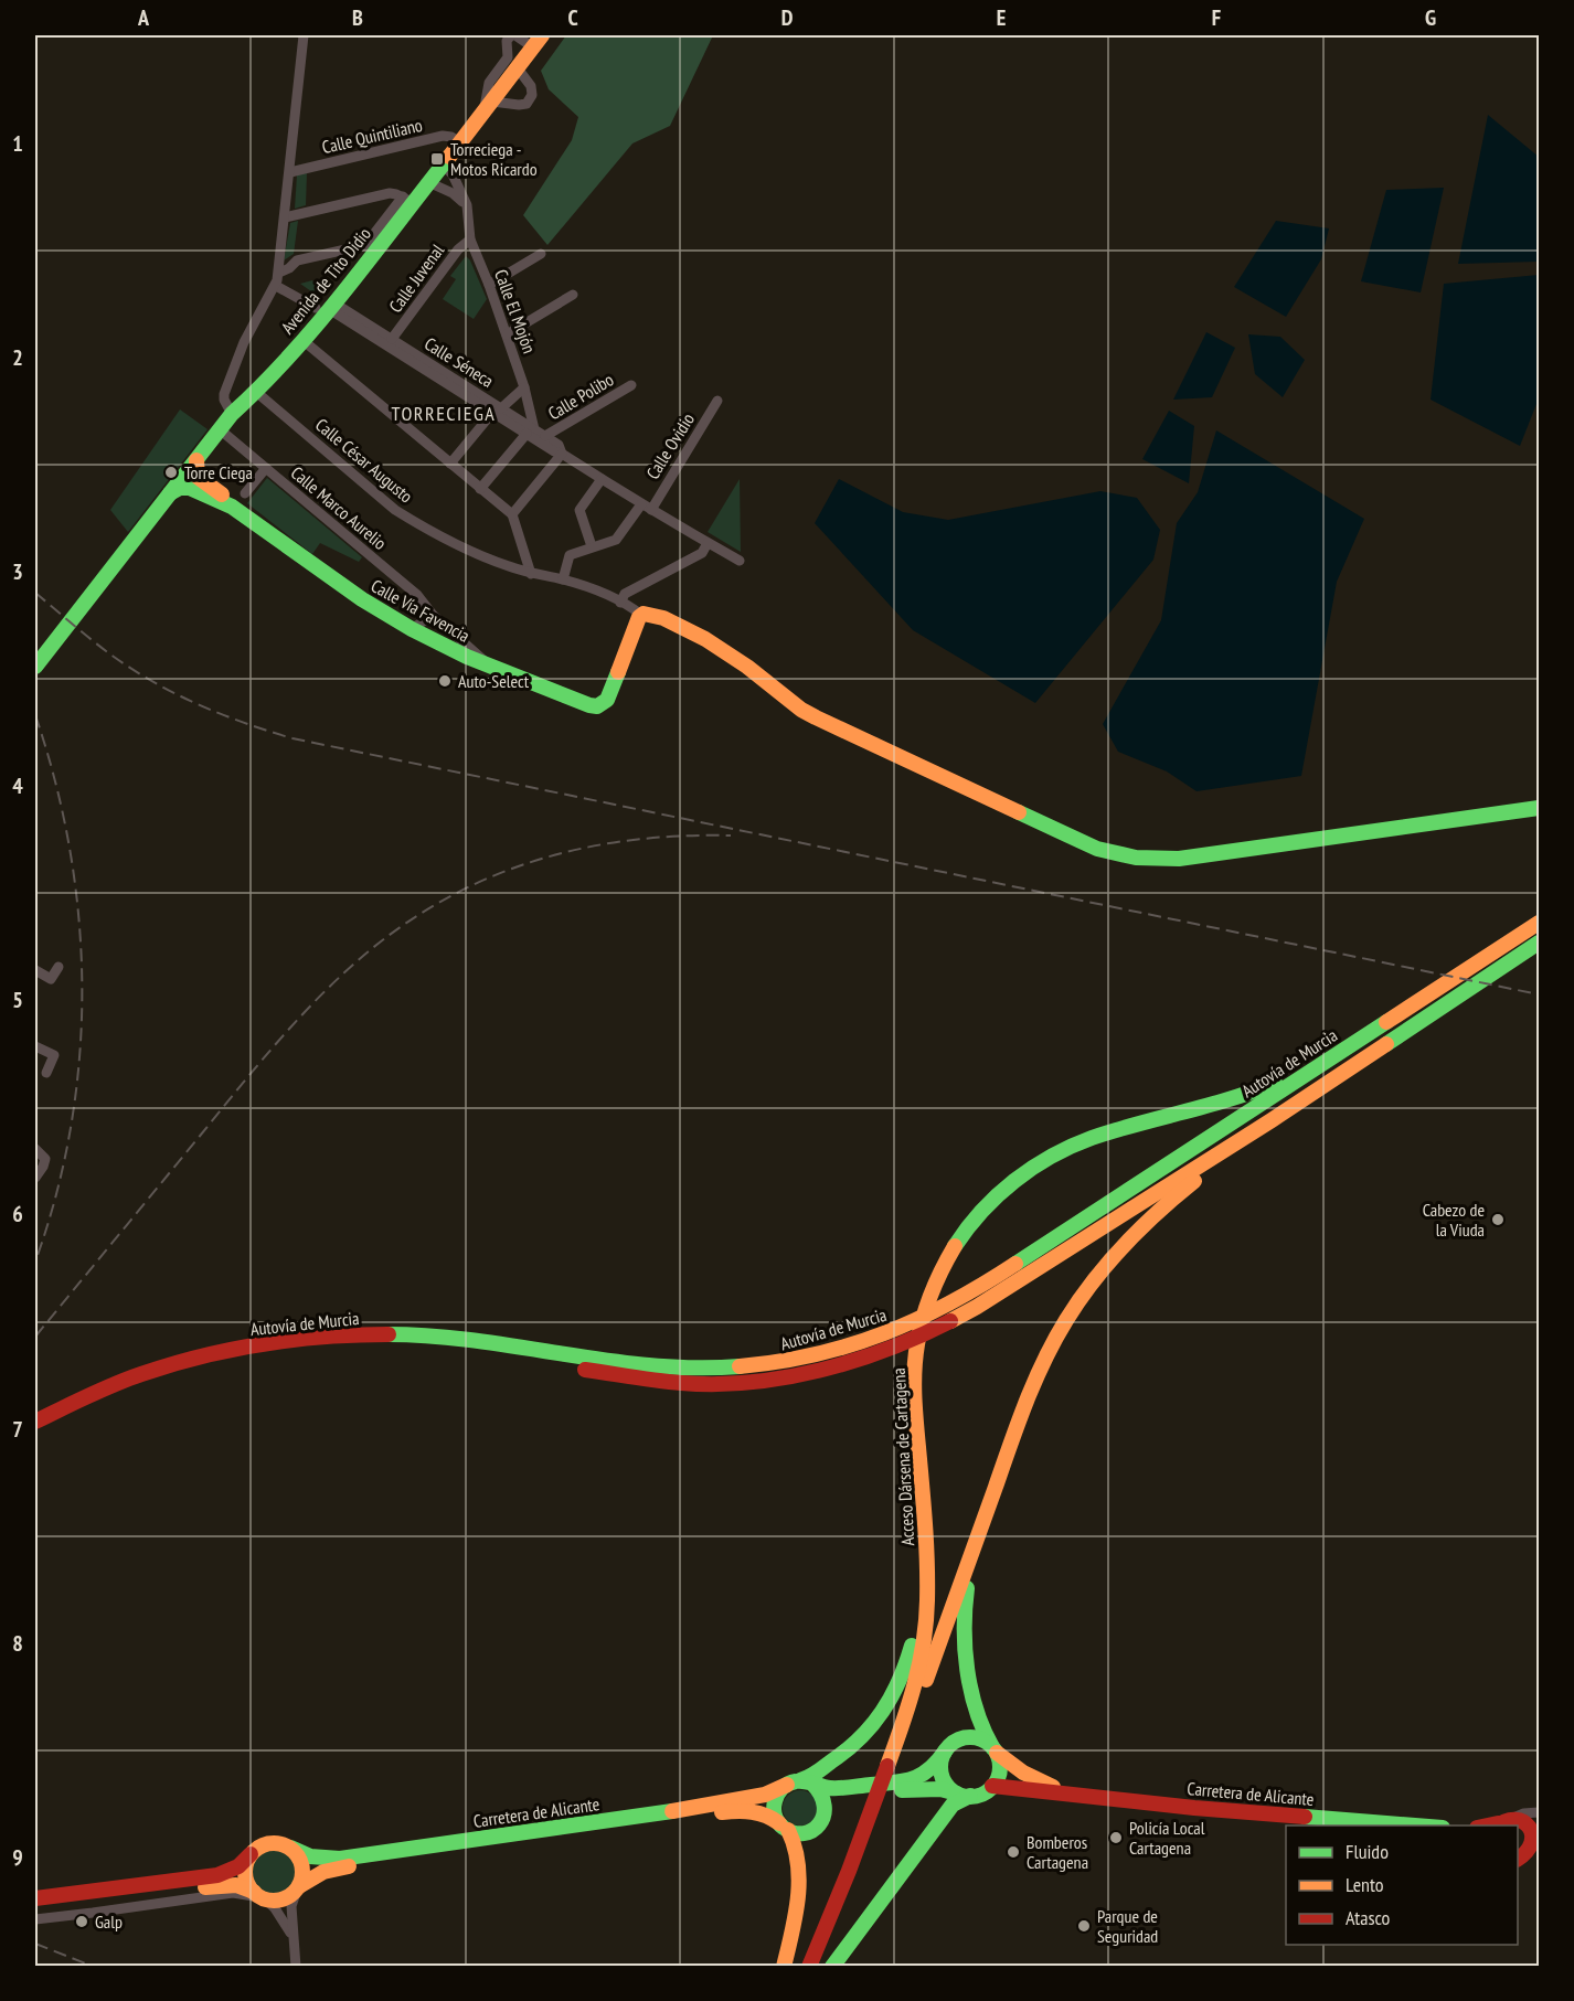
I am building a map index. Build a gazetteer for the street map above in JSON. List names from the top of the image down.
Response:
{
  "streets": {
    "main road": [
      "Avenida de Tito Didio",
      "Calle Vía Favencia",
      "Autovía de Murcia",
      "Acceso Dársena de Cartagena",
      "Carretera de Alicante"
    ],
    "street": [
      "Calle Quintiliano",
      "Calle Juvenal",
      "Calle El Mojón",
      "Calle Séneca",
      "Calle Polibo",
      "Calle Ovidio",
      "Calle César Augusto",
      "Calle Marco Aurelio"
    ]
  },
  "crossings": [
    ["Calle Quintiliano", "Avenida de Tito Didio"],
    ["Calle Juvenal", "Calle El Mojón"],
    ["Calle Juvenal", "Calle Séneca"],
    ["Avenida de Tito Didio", "Calle El Mojón"],
    ["Avenida de Tito Didio", "Calle Séneca"],
    ["Avenida de Tito Didio", "Calle César Augusto"],
    ["Avenida de Tito Didio", "Calle Marco Aurelio"],
    ["Avenida de Tito Didio", "Calle Vía Favencia"],
    ["Calle El Mojón", "Calle Séneca"],
    ["Calle Séneca", "Calle Polibo"],
    ["Calle Séneca", "Calle Ovidio"],
    ["Calle Ovidio", "Calle César Augusto"],
    ["Calle César Augusto", "Calle Vía Favencia"],
    ["Calle Marco Aurelio", "Calle Vía Favencia"],
    ["Autovía de Murcia", "Acceso Dársena de Cartagena"]
  ],
  "districts": ["TORRECIEGA"],
  "places": {
    "transit": ["Torreciega - Motos Ricardo"],
    "other": [
      "Torre Ciega",
      "Auto-Select",
      "Cabezo de la Viuda",
      "Policía Local Cartagena",
      "Bomberos Cartagena",
      "Galp",
      "Parque de Seguridad"
    ]
  },
  "legend": ["Fluido", "Lento", "Atasco"],
  "grid": {
    "columns": [
      "A",
      "B",
      "C",
      "D",
      "E",
      "F",
      "G"
    ],
    "rows": [
      "1",
      "2",
      "3",
      "4",
      "5",
      "6",
      "7",
      "8",
      "9"
    ]
  }
}
